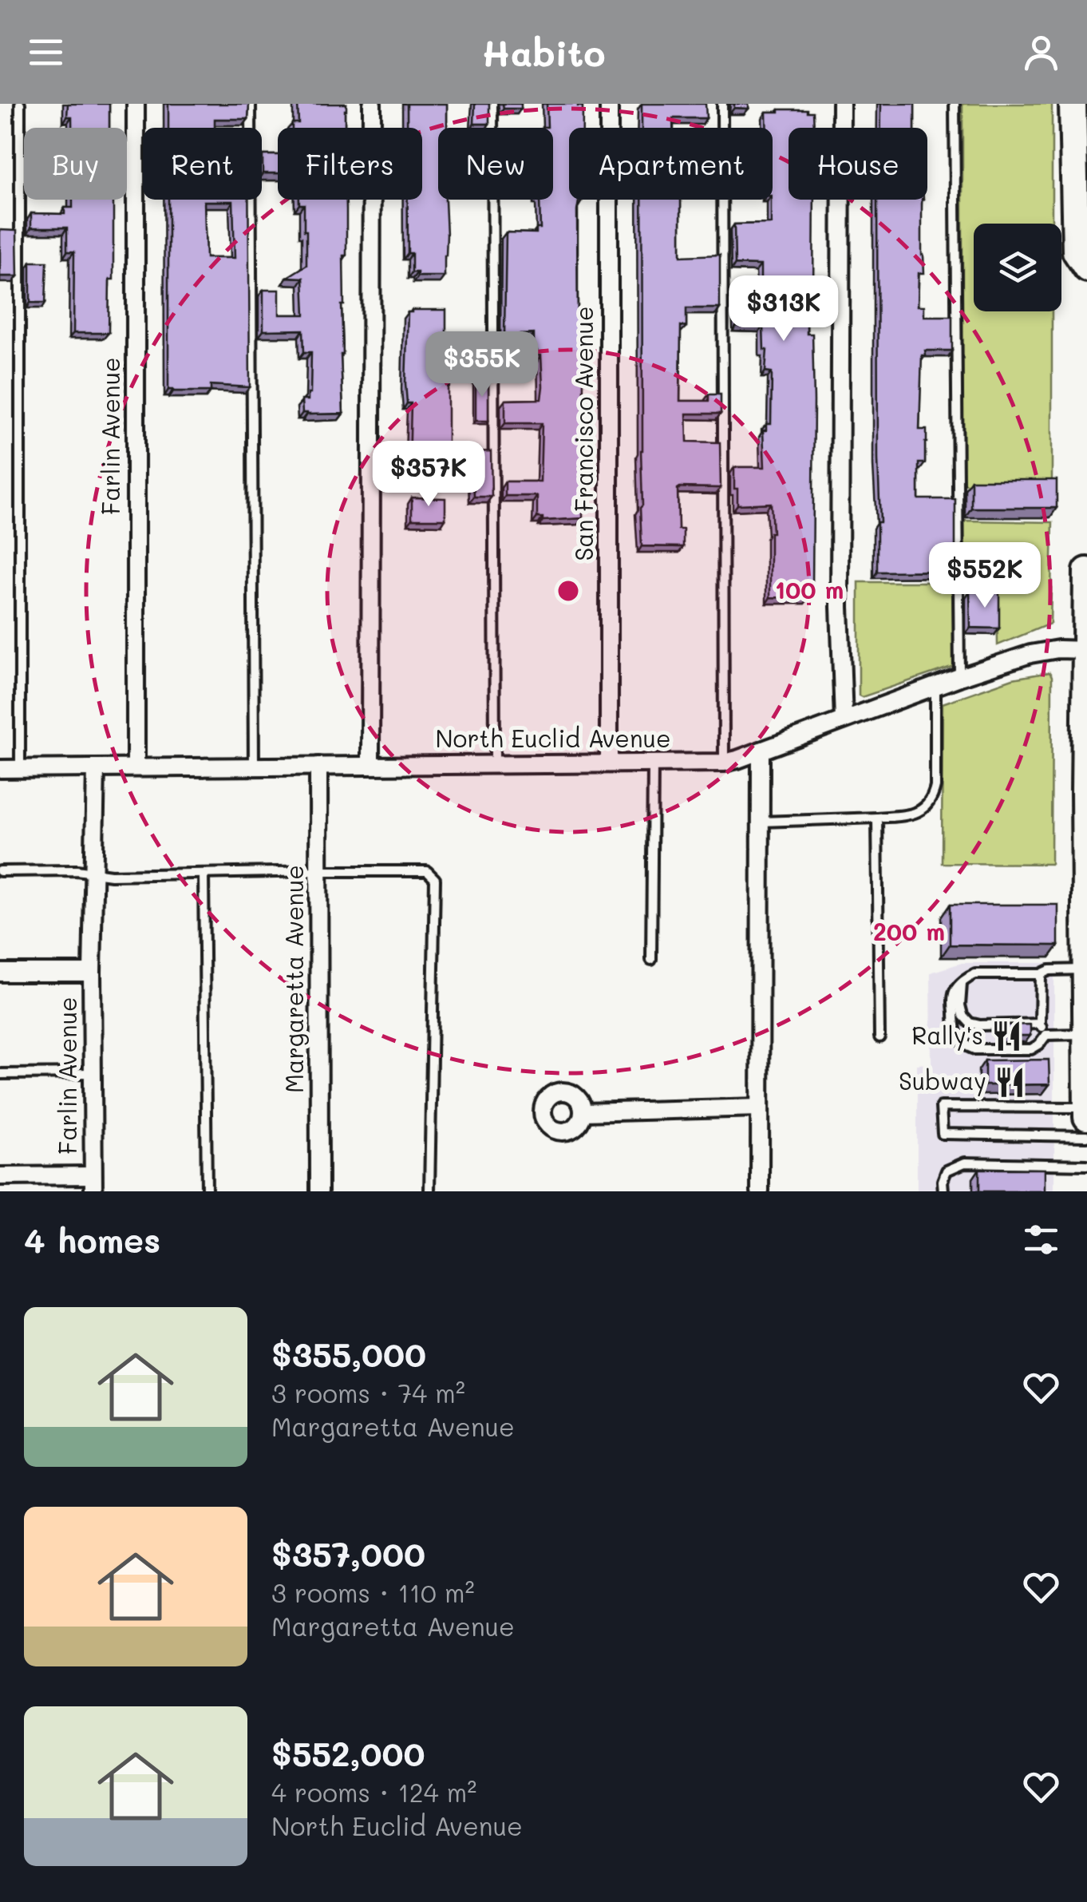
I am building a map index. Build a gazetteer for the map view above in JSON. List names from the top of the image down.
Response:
{
  "streets": {
    "street": [
      "San Francisco Avenue",
      "Farlin Avenue",
      "North Euclid Avenue",
      "Margaretta Avenue"
    ]
  },
  "crossings": [
    ["San Francisco Avenue", "North Euclid Avenue"],
    ["Farlin Avenue", "North Euclid Avenue"],
    ["North Euclid Avenue", "Margaretta Avenue"]
  ],
  "places": {
    "restaurant": ["Rally's", "Subway"]
  },
  "page": {
    "header": "Habito",
    "chip": [
      "Buy",
      "Rent",
      "Filters",
      "New",
      "Apartment",
      "House"
    ],
    "price": [
      "$313K",
      "$355K",
      "$357K",
      "$552K"
    ],
    "heading": "4 homes",
    "list": [
      {
        "name": "$355,000",
        "note": "3 rooms · 74 m² · Margaretta Avenue"
      },
      {
        "name": "$357,000",
        "note": "3 rooms · 110 m² · Margaretta Avenue"
      },
      {
        "name": "$552,000",
        "note": "4 rooms · 124 m² · North Euclid Avenue"
      }
    ]
  },
  "rings": ["100 m", "200 m"]
}
